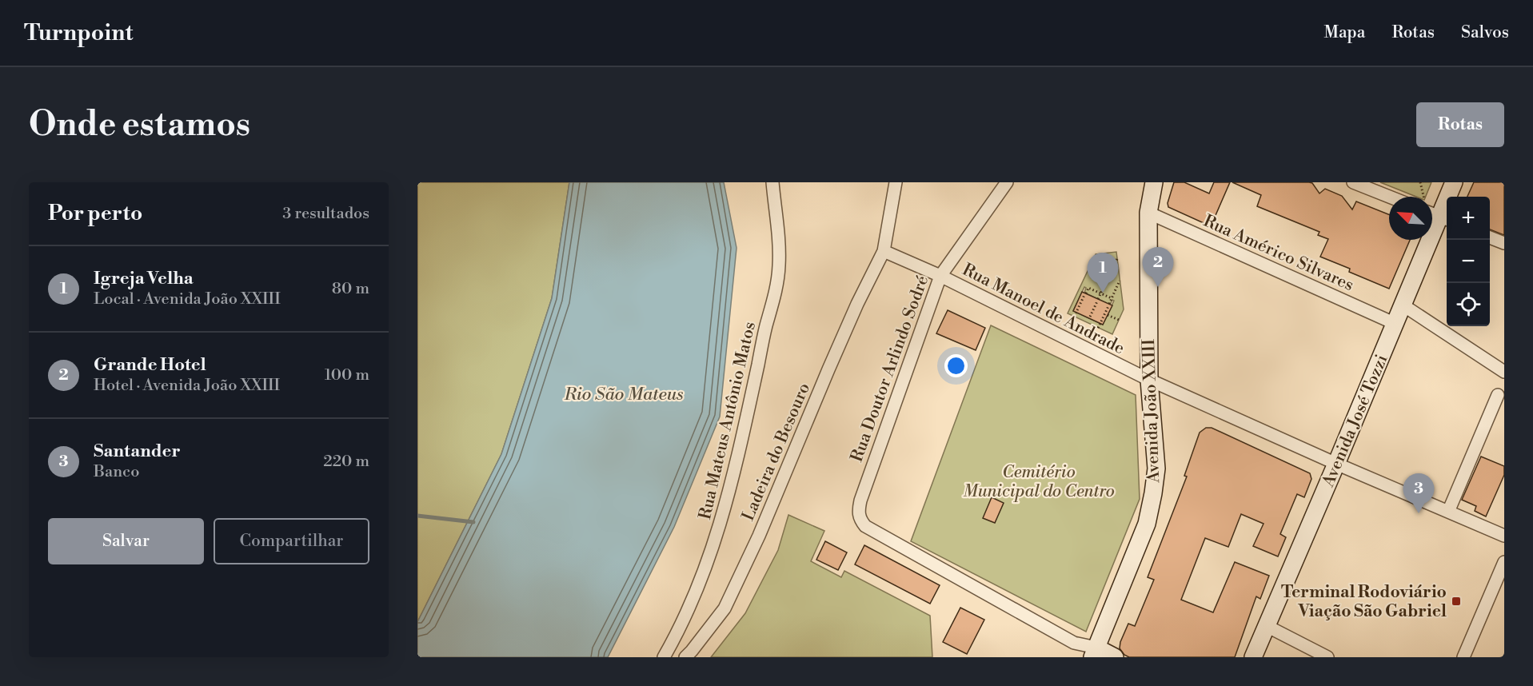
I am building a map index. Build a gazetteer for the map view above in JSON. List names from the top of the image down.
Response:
{
  "streets": {
    "street": [
      "Rua Américo Silvares",
      "Rua Manoel de Andrade",
      "Rua Doutor Arlindo Sodré",
      "Avenida João XXIII",
      "Rua Mateus Antônio Matos",
      "Avenida José Tozzi",
      "Ladeira do Besouro"
    ]
  },
  "crossings": [
    ["Rua Américo Silvares", "Avenida João XXIII"],
    ["Rua Américo Silvares", "Avenida José Tozzi"],
    ["Rua Manoel de Andrade", "Rua Doutor Arlindo Sodré"],
    ["Rua Manoel de Andrade", "Avenida João XXIII"],
    ["Rua Manoel de Andrade", "Avenida José Tozzi"],
    ["Rua Manoel de Andrade", "Ladeira do Besouro"],
    ["Rua Doutor Arlindo Sodré", "Avenida João XXIII"]
  ],
  "water": ["Rio São Mateus"],
  "parks": ["Cemitério Municipal do Centro"],
  "places": {
    "transit": ["Terminal Rodoviário Viação São Gabriel"]
  },
  "north": "top left",
  "page": {
    "header": "Turnpoint",
    "nav": ["Mapa", "Rotas", "Salvos"],
    "buttons": [
      "Rotas",
      ["Salvar", "Compartilhar"]
    ],
    "title": "Onde estamos",
    "heading": ["Por perto", "3 resultados"],
    "map_buttons": ["+", "−"],
    "list": [
      {
        "mark": "1",
        "name": "Igreja Velha",
        "note": "Local · Avenida João XXIII",
        "value": "80 m"
      },
      {
        "mark": "2",
        "name": "Grande Hotel",
        "note": "Hotel · Avenida João XXIII",
        "value": "100 m"
      },
      {
        "mark": "3",
        "name": "Santander",
        "note": "Banco",
        "value": "220 m"
      }
    ],
    "pins": ["2", "1", "3"]
  }
}
